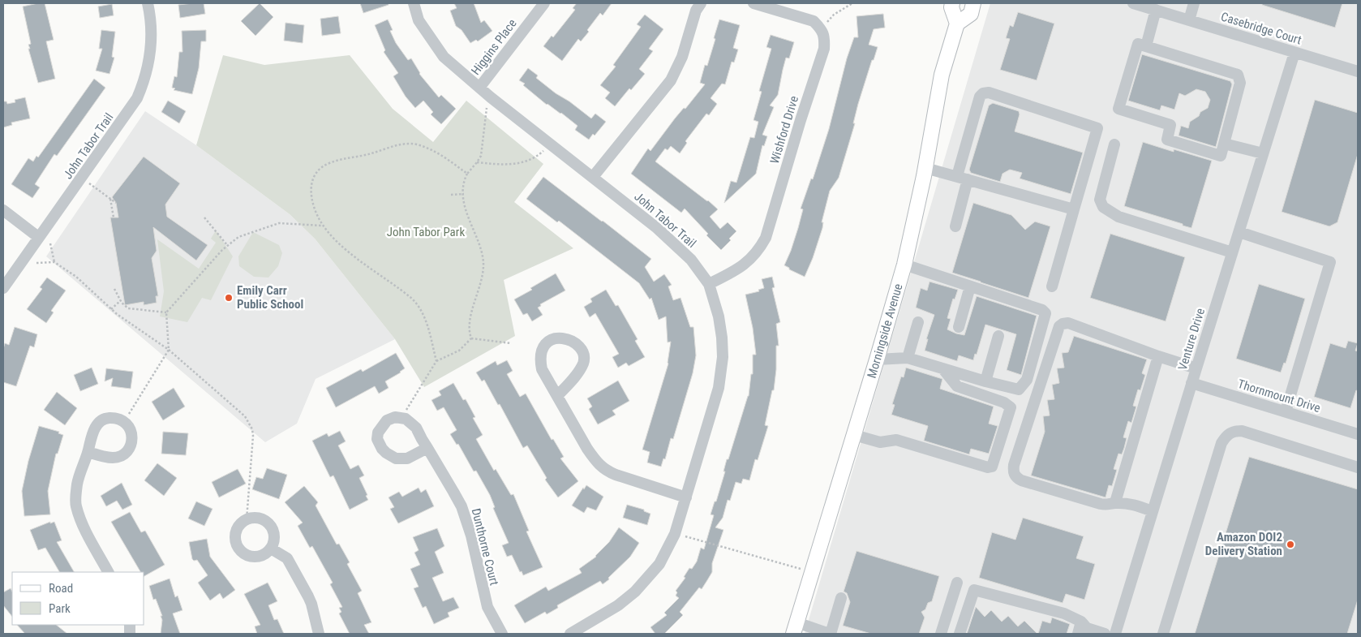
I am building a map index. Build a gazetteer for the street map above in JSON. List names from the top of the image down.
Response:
{
  "streets": {
    "main road": ["Morningside Avenue"],
    "street": [
      "Casebridge Court",
      "Higgins Place",
      "Wishford Drive",
      "John Tabor Trail",
      "Venture Drive",
      "Thornmount Drive",
      "Dunthorne Court"
    ]
  },
  "crossings": [
    ["Casebridge Court", "Venture Drive"],
    ["Higgins Place", "John Tabor Trail"],
    ["Wishford Drive", "John Tabor Trail"],
    ["Venture Drive", "Thornmount Drive"]
  ],
  "parks": ["John Tabor Park"],
  "places": ["Emily Carr Public School", "Amazon DOI2 Delivery Station"],
  "legend": ["Road", "Park"]
}
